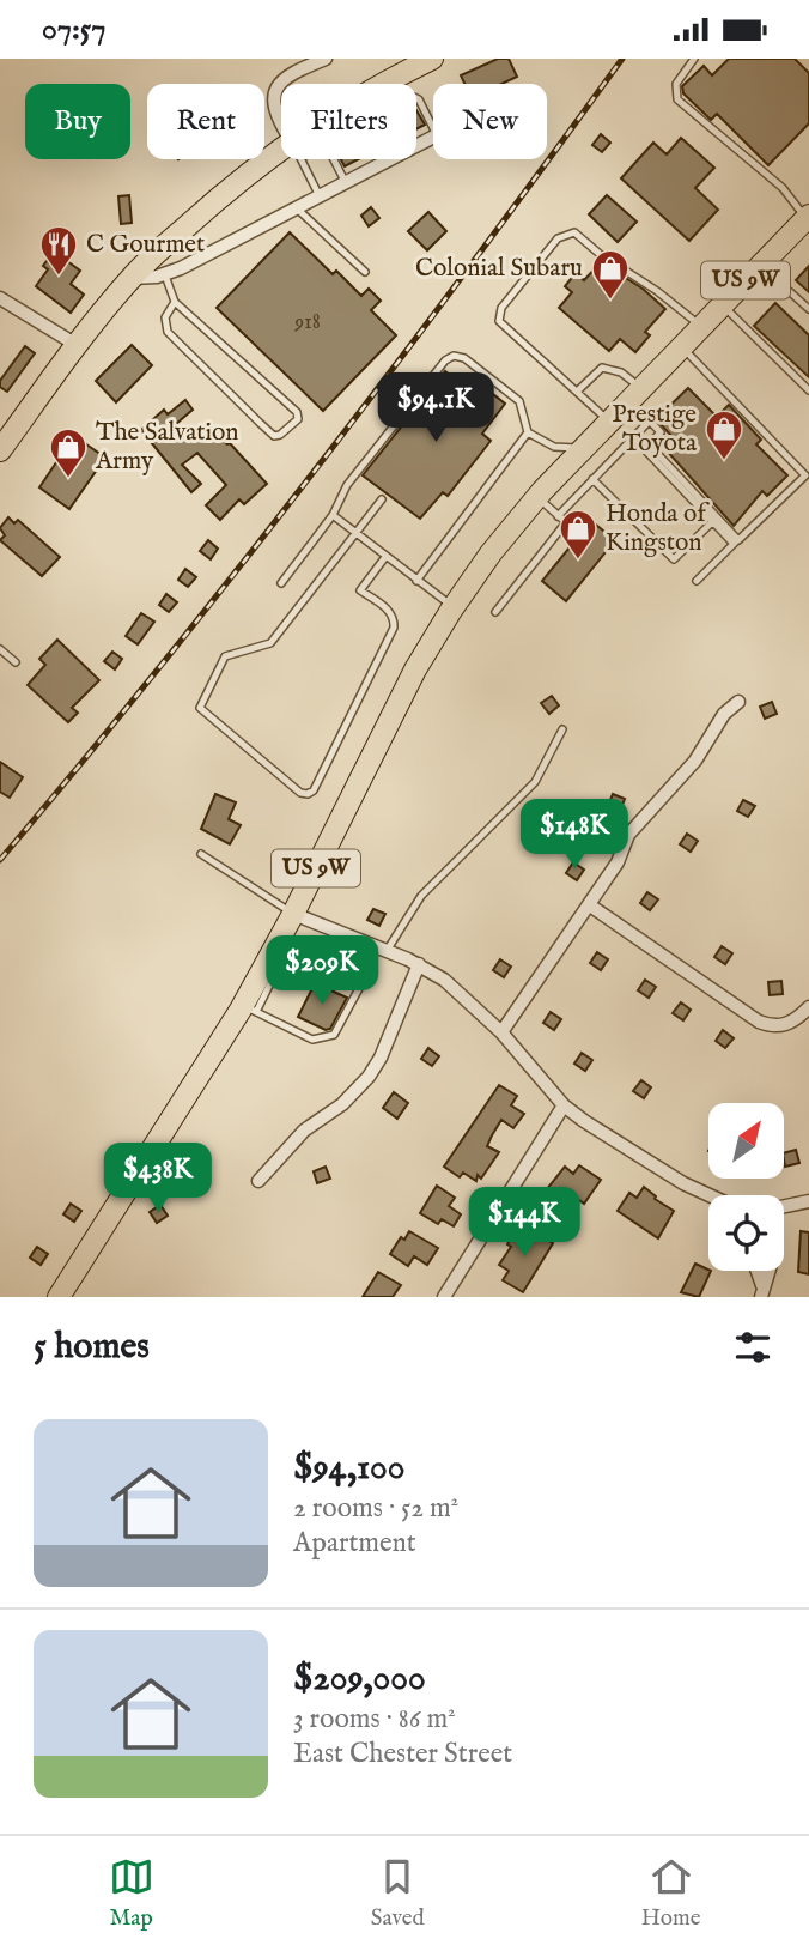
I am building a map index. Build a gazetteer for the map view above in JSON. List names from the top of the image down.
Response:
{
  "streets": {
    "main road": ["US 9W"]
  },
  "places": {
    "restaurant": ["C Gourmet"],
    "shop": [
      "Colonial Subaru",
      "Prestige Toyota",
      "The Salvation Army",
      "Honda of Kingston"
    ]
  },
  "house_numbers": ["918"],
  "north": "top right",
  "page": {
    "status": "07:57",
    "chip": [
      "Buy",
      "Rent",
      "Filters",
      "New"
    ],
    "price": [
      "$94.1K",
      "$148K",
      "$209K",
      "$438K",
      "$144K"
    ],
    "heading": "5 homes",
    "list": [
      {
        "name": "$94,100",
        "note": "2 rooms · 52 m² · Apartment"
      },
      {
        "name": "$209,000",
        "note": "3 rooms · 86 m² · East Chester Street"
      }
    ],
    "tabs": ["Map", "Saved", "Home"]
  }
}
